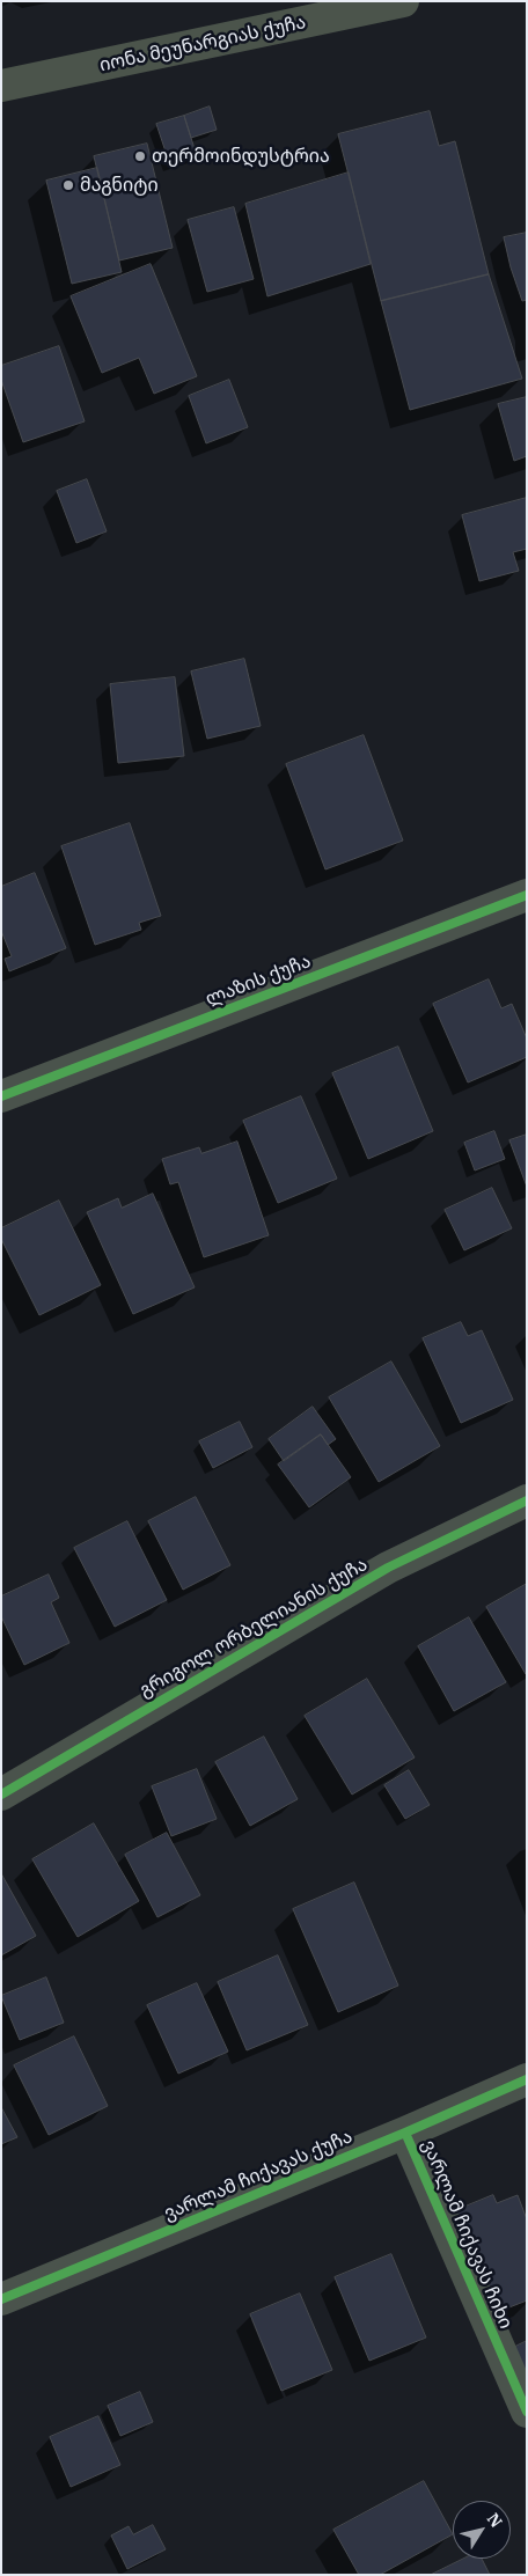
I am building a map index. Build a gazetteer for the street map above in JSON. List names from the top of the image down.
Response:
{
  "streets": {
    "main road": ["იონა მეუნარგიას ქუჩა"],
    "street": [
      "ლაზის ქუჩა",
      "გრიგოლ ორბელიანის ქუჩა",
      "ვარლამ ჩიქავას ქუჩა",
      "ვარლამ ჩიქავას ჩიხი"
    ]
  },
  "crossings": [
    ["ვარლამ ჩიქავას ქუჩა", "ვარლამ ჩიქავას ჩიხი"]
  ],
  "places": ["თერმოინდუსტრია", "მაგნიტი"],
  "north": "top right"
}
